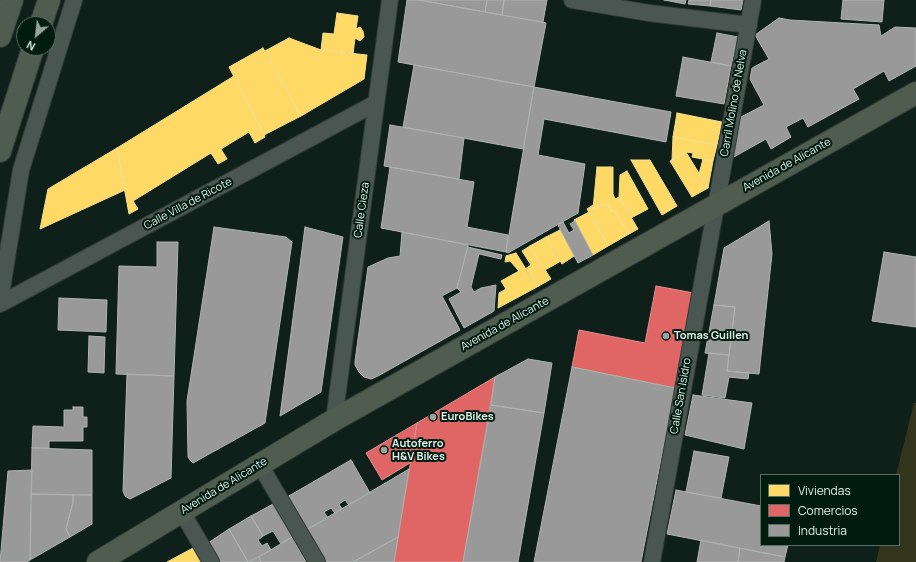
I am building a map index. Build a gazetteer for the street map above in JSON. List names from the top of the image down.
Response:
{
  "streets": {
    "main road": ["Avenida de Alicante"],
    "street": [
      "Carril Molino de Nelva",
      "Calle Villa de Ricote",
      "Calle Cieza",
      "Calle San Isidro"
    ]
  },
  "crossings": [
    ["Carril Molino de Nelva", "Avenida de Alicante"],
    ["Carril Molino de Nelva", "Calle San Isidro"],
    ["Avenida de Alicante", "Calle Cieza"],
    ["Avenida de Alicante", "Calle San Isidro"],
    ["Calle Villa de Ricote", "Calle Cieza"]
  ],
  "places": ["Tomas Guillen", "EuroBikes", "Autoferro H&V Bikes"],
  "legend": ["Viviendas", "Comercios", "Industria"],
  "north": "bottom left"
}
